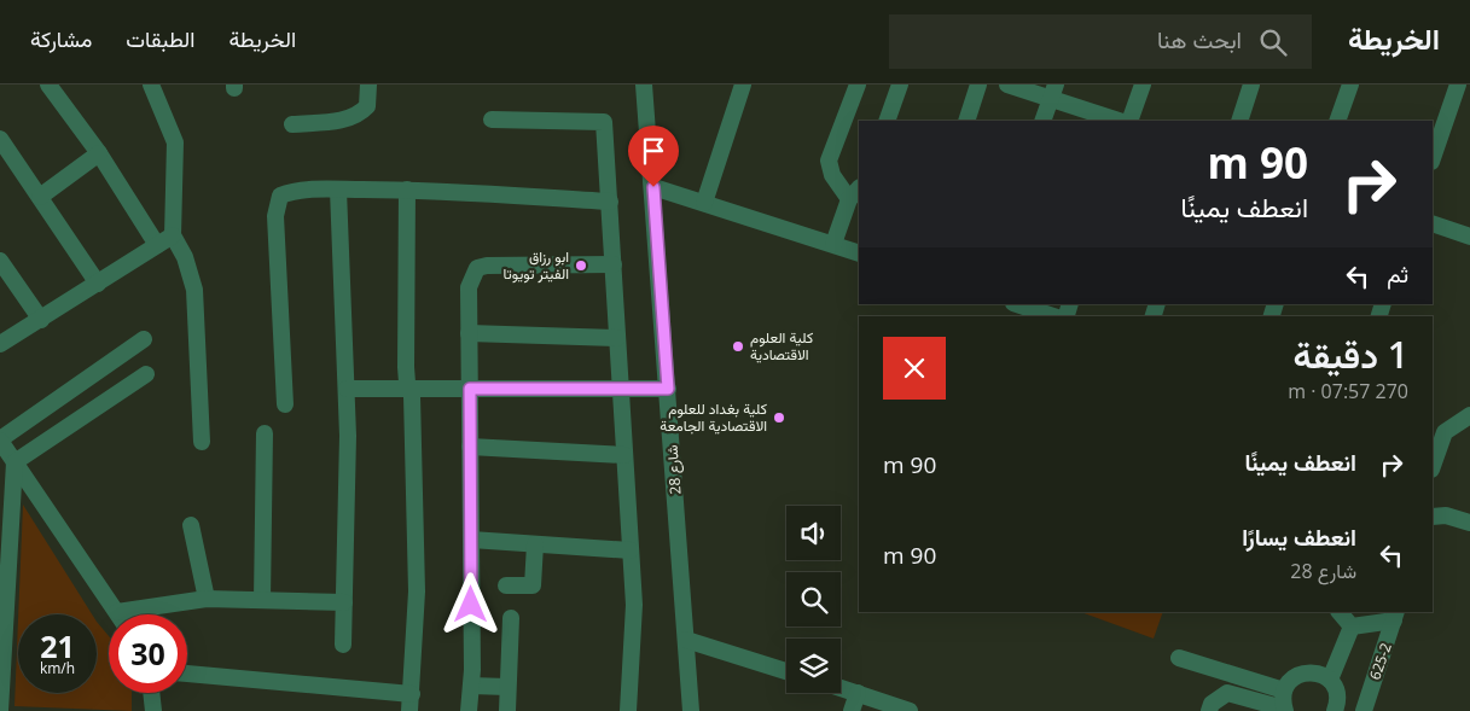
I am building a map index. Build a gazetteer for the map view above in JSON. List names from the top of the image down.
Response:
{
  "streets": {
    "street": ["شارع 28", "625-2"]
  },
  "places": ["ابو رزاق الفيتر تويوتا", "كلية العلوم الاقتصادية", "كلية بغداد للعلوم الاقتصادية الجامعة"],
  "page": {
    "header": "الخريطة",
    "search": "ابحث هنا",
    "nav": ["الخريطة", "الطبقات", "مشاركة"],
    "turn": ["90 m", "انعطف يمينًا"],
    "then": "ثم",
    "heading": ["1 دقيقة", "270 m · 07:57"],
    "list": [
      {
        "name": "انعطف يمينًا",
        "value": "90 m"
      },
      {
        "name": "انعطف يسارًا",
        "note": "شارع 28",
        "value": "90 m"
      }
    ],
    "speed": "21 km/h",
    "limit": "30"
  }
}
